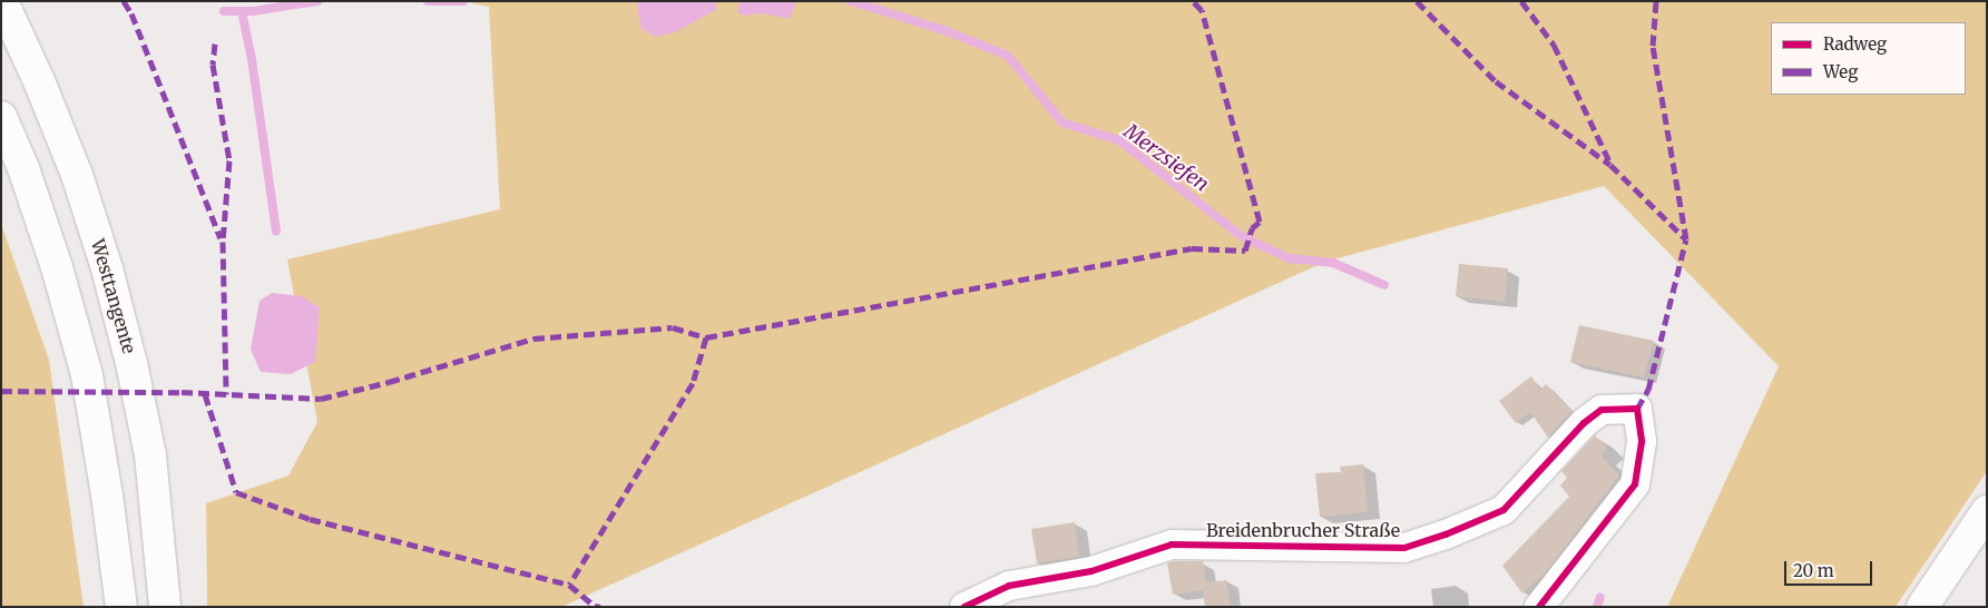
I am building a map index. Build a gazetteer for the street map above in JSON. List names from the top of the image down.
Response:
{
  "streets": {
    "highway": ["Westtangente"],
    "street": ["Breidenbrucher Straße"]
  },
  "water": ["Merzsiefen"],
  "legend": ["Radweg", "Weg"],
  "scale_bar": "20 m"
}
